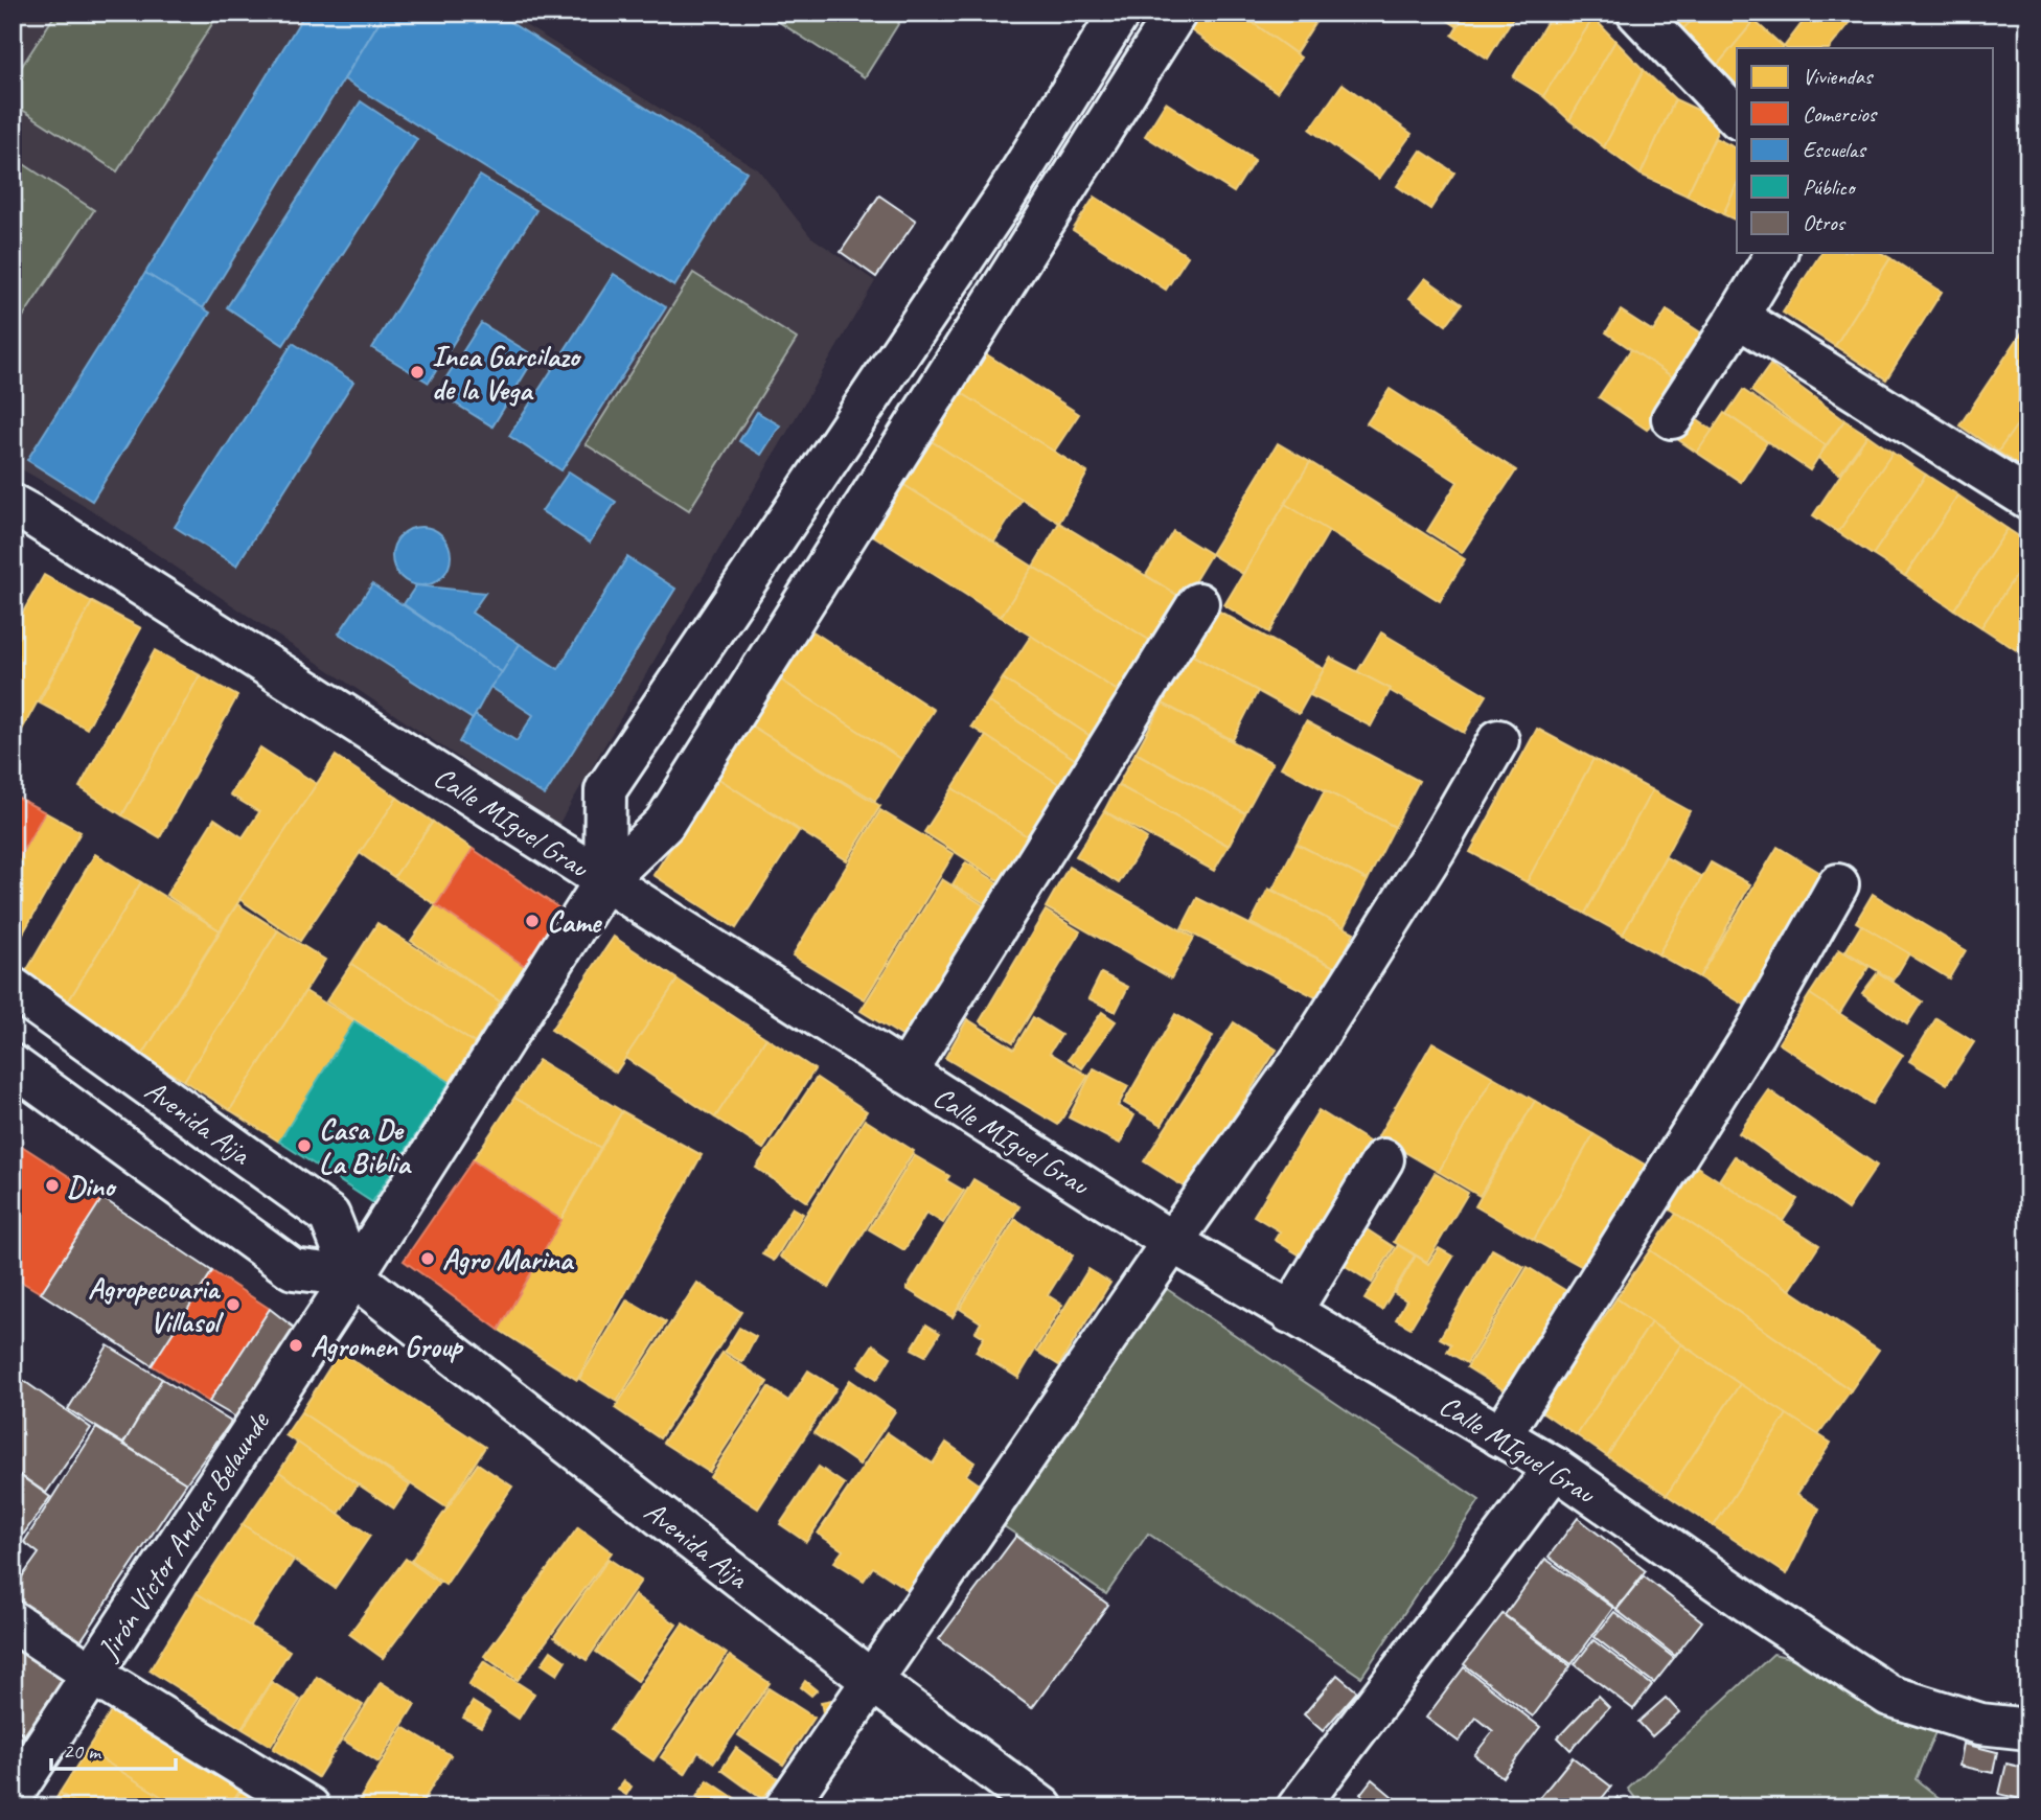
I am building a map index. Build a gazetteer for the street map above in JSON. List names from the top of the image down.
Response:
{
  "streets": {
    "street": ["Calle MIguel Grau", "Avenida Aija", "Jirón Victor Andres Belaunde"]
  },
  "crossings": [
    ["Calle MIguel Grau", "Jirón Victor Andres Belaunde"],
    ["Avenida Aija", "Jirón Victor Andres Belaunde"]
  ],
  "places": [
    "Inca Garcilazo de la Vega",
    "Came",
    "Casa De La Biblia",
    "Dino",
    "Agro Marina",
    "Agropecuaria Villasol",
    "Agromen Group"
  ],
  "legend": [
    "Viviendas",
    "Comercios",
    "Escuelas",
    "Público",
    "Otros"
  ],
  "scale_bar": "20 m"
}
